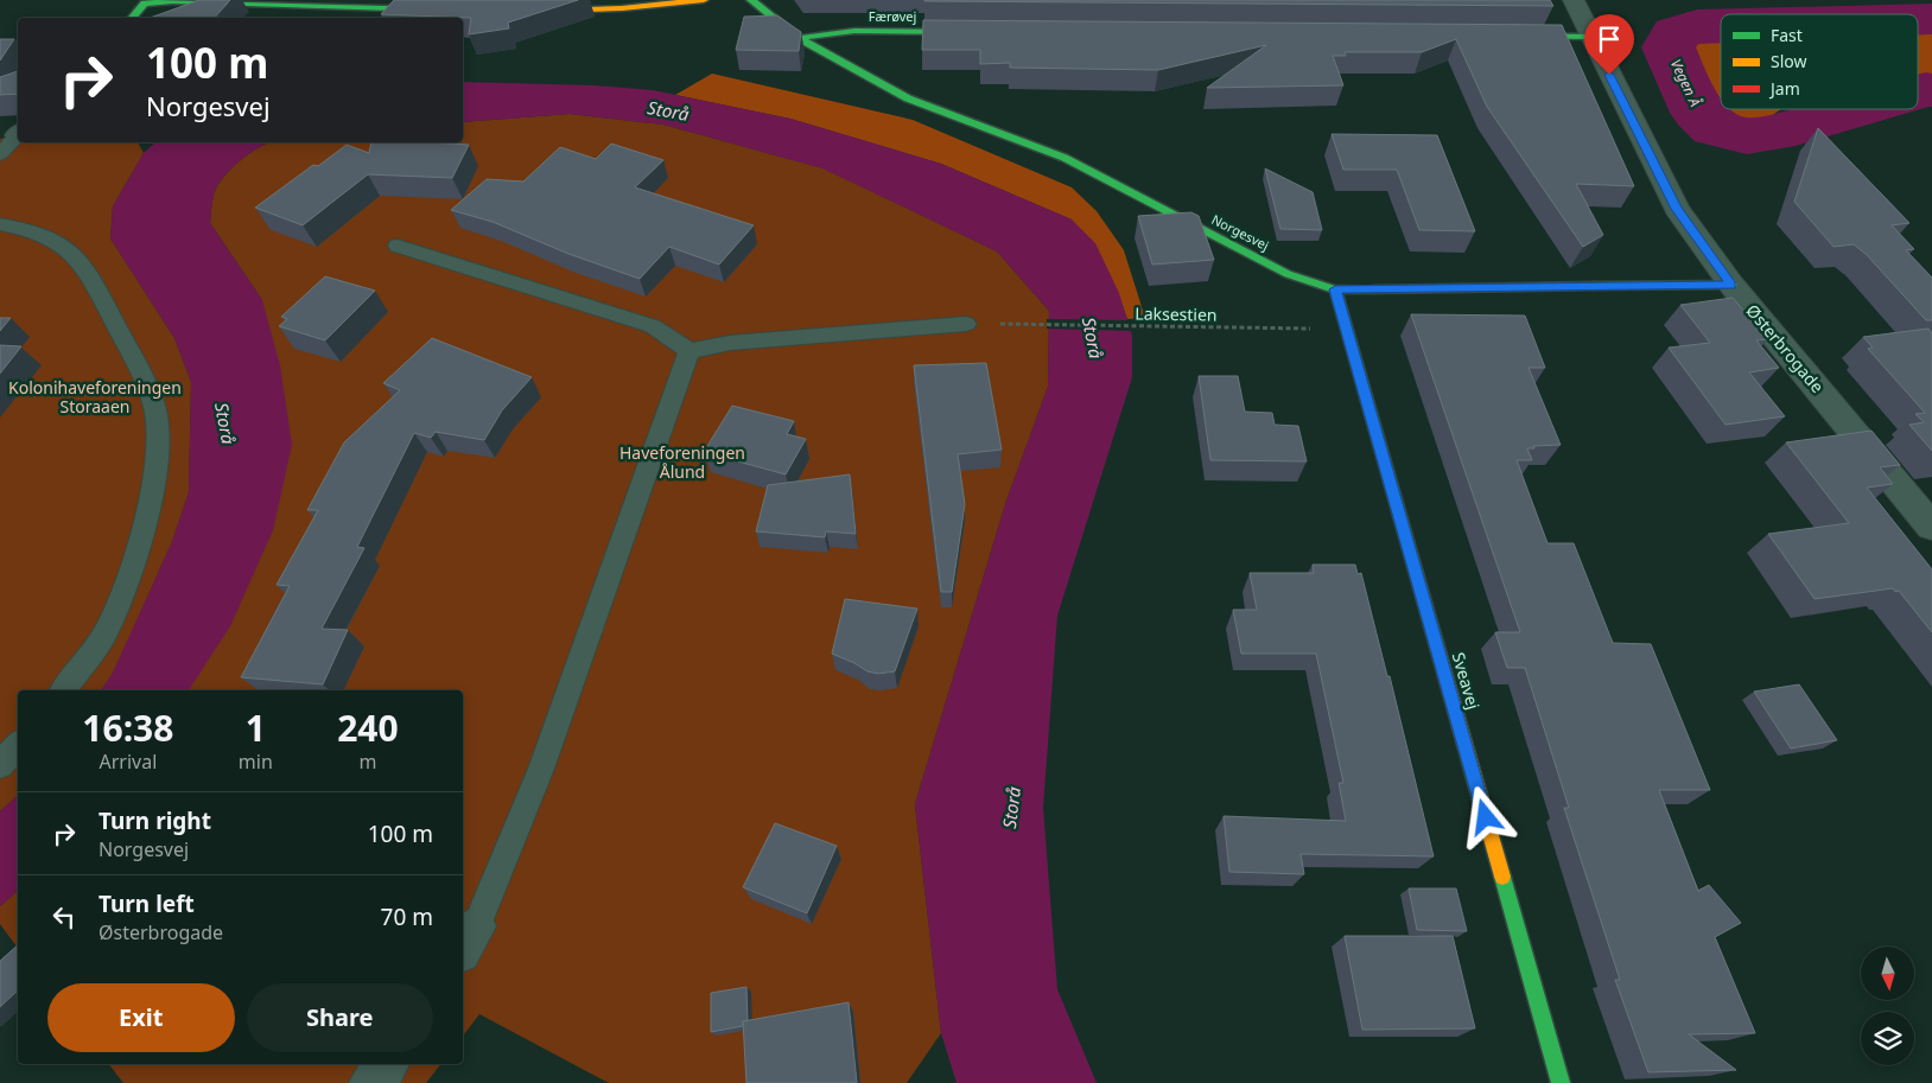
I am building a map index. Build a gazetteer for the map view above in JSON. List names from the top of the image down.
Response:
{
  "streets": {
    "street": [
      "Færøvej",
      "Norgesvej",
      "Østerbrogade",
      "Sveavej"
    ],
    "path": ["Laksestien"]
  },
  "crossings": [
    ["Færøvej", "Norgesvej"],
    ["Norgesvej", "Østerbrogade"],
    ["Norgesvej", "Sveavej"],
    ["Laksestien", "Sveavej"]
  ],
  "water": ["Vegen Å", "Storå"],
  "parks": ["Kolonihaveforeningen Storaaen", "Haveforeningen Ålund"],
  "legend": ["Fast", "Slow", "Jam"],
  "north": "bottom",
  "page": {
    "turn": ["100 m", "Norgesvej"],
    "eta": [
      "16:38",
      "Arrival",
      "1",
      "min",
      "240",
      "m"
    ],
    "list": [
      {
        "name": "Turn right",
        "note": "Norgesvej",
        "value": "100 m"
      },
      {
        "name": "Turn left",
        "note": "Østerbrogade",
        "value": "70 m"
      }
    ],
    "buttons": ["Exit", "Share"]
  }
}
